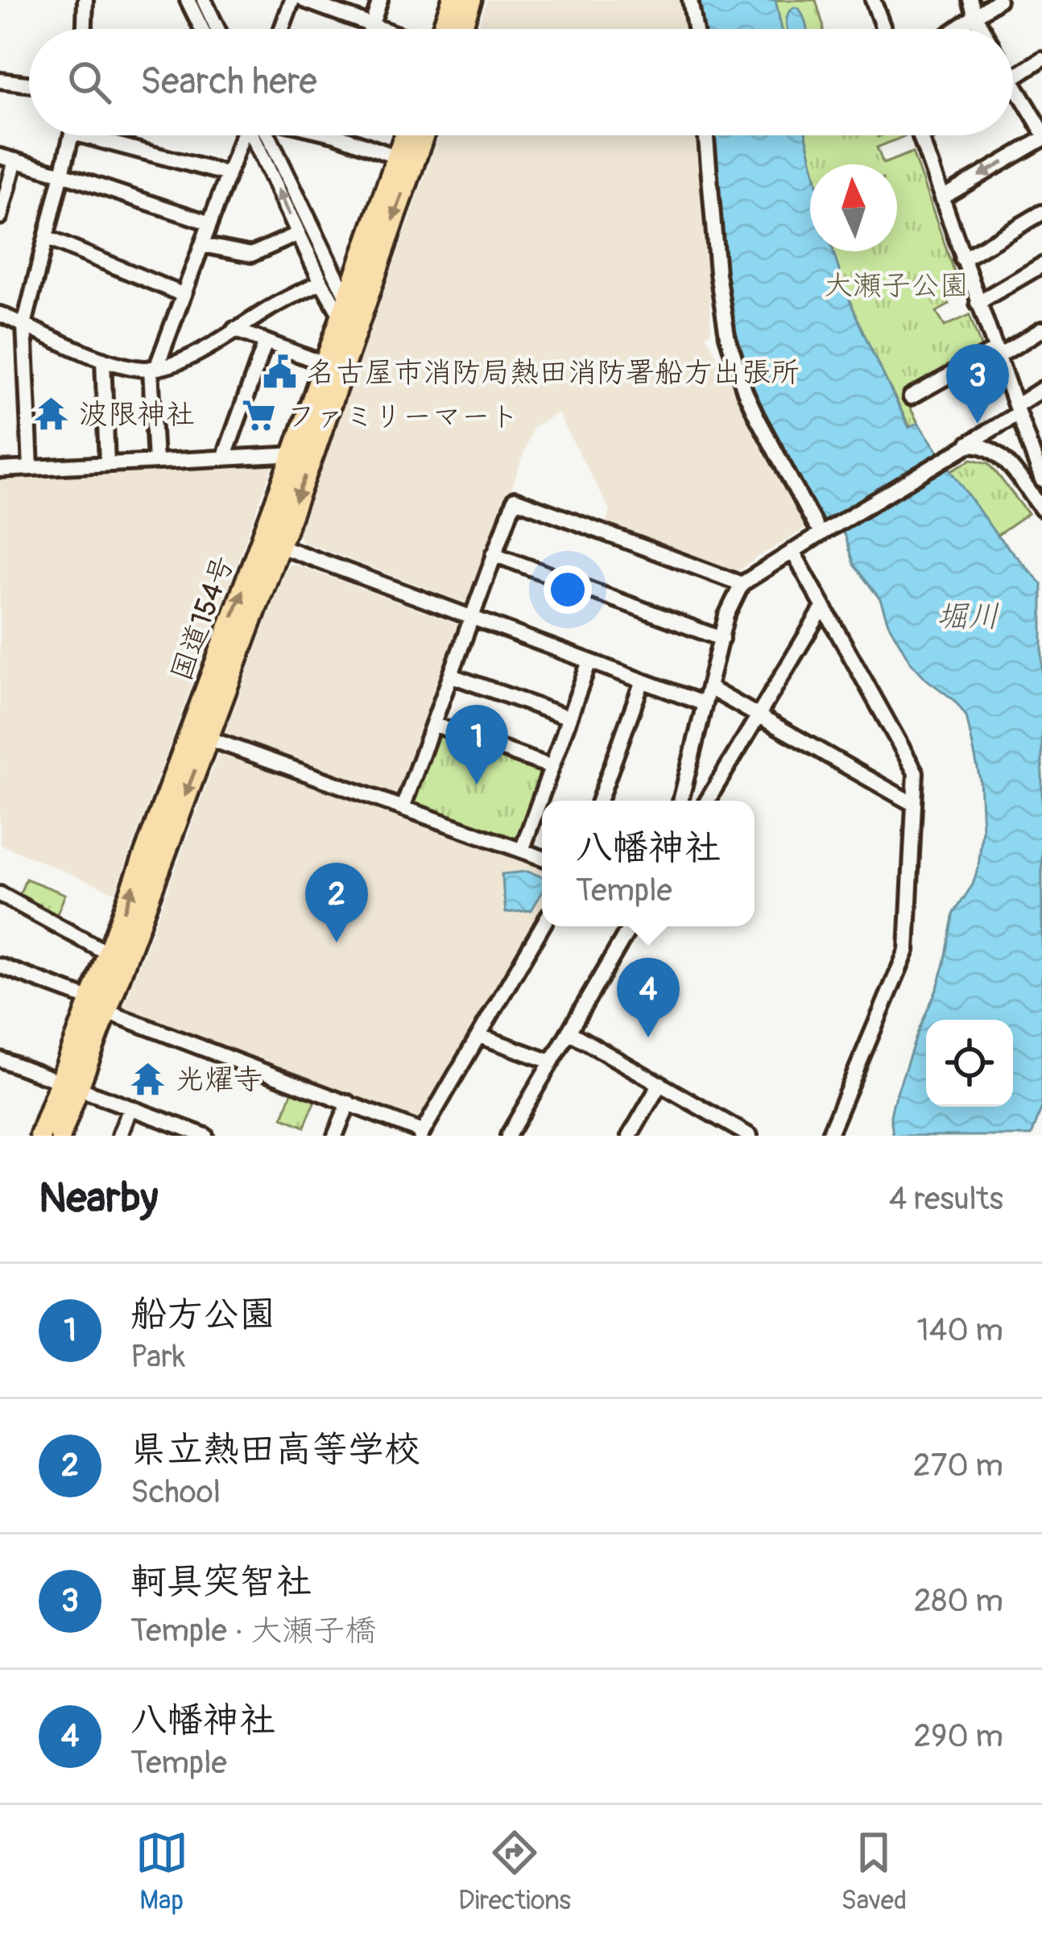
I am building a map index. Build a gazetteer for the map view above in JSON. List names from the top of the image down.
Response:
{
  "streets": {
    "highway": ["国道154号"]
  },
  "water": ["堀川"],
  "parks": ["大瀬子公園"],
  "places": {
    "public building": ["名古屋市消防局熱田消防署船方出張所"],
    "temple": ["波限神社", "光燿寺"],
    "supermarket": ["ファミリーマート"]
  },
  "north": "top",
  "page": {
    "search": "Search here",
    "pins": [
      "3",
      "1",
      "2",
      "4"
    ],
    "popup": ["八幡神社", "Temple"],
    "heading": ["Nearby", "4 results"],
    "list": [
      {
        "mark": "1",
        "name": "船方公園",
        "note": "Park",
        "value": "140 m"
      },
      {
        "mark": "2",
        "name": "県立熱田高等学校",
        "note": "School",
        "value": "270 m"
      },
      {
        "mark": "3",
        "name": "軻具突智社",
        "note": "Temple · 大瀬子橋",
        "value": "280 m"
      },
      {
        "mark": "4",
        "name": "八幡神社",
        "note": "Temple",
        "value": "290 m"
      }
    ],
    "nav": ["Map", "Directions", "Saved"]
  }
}
